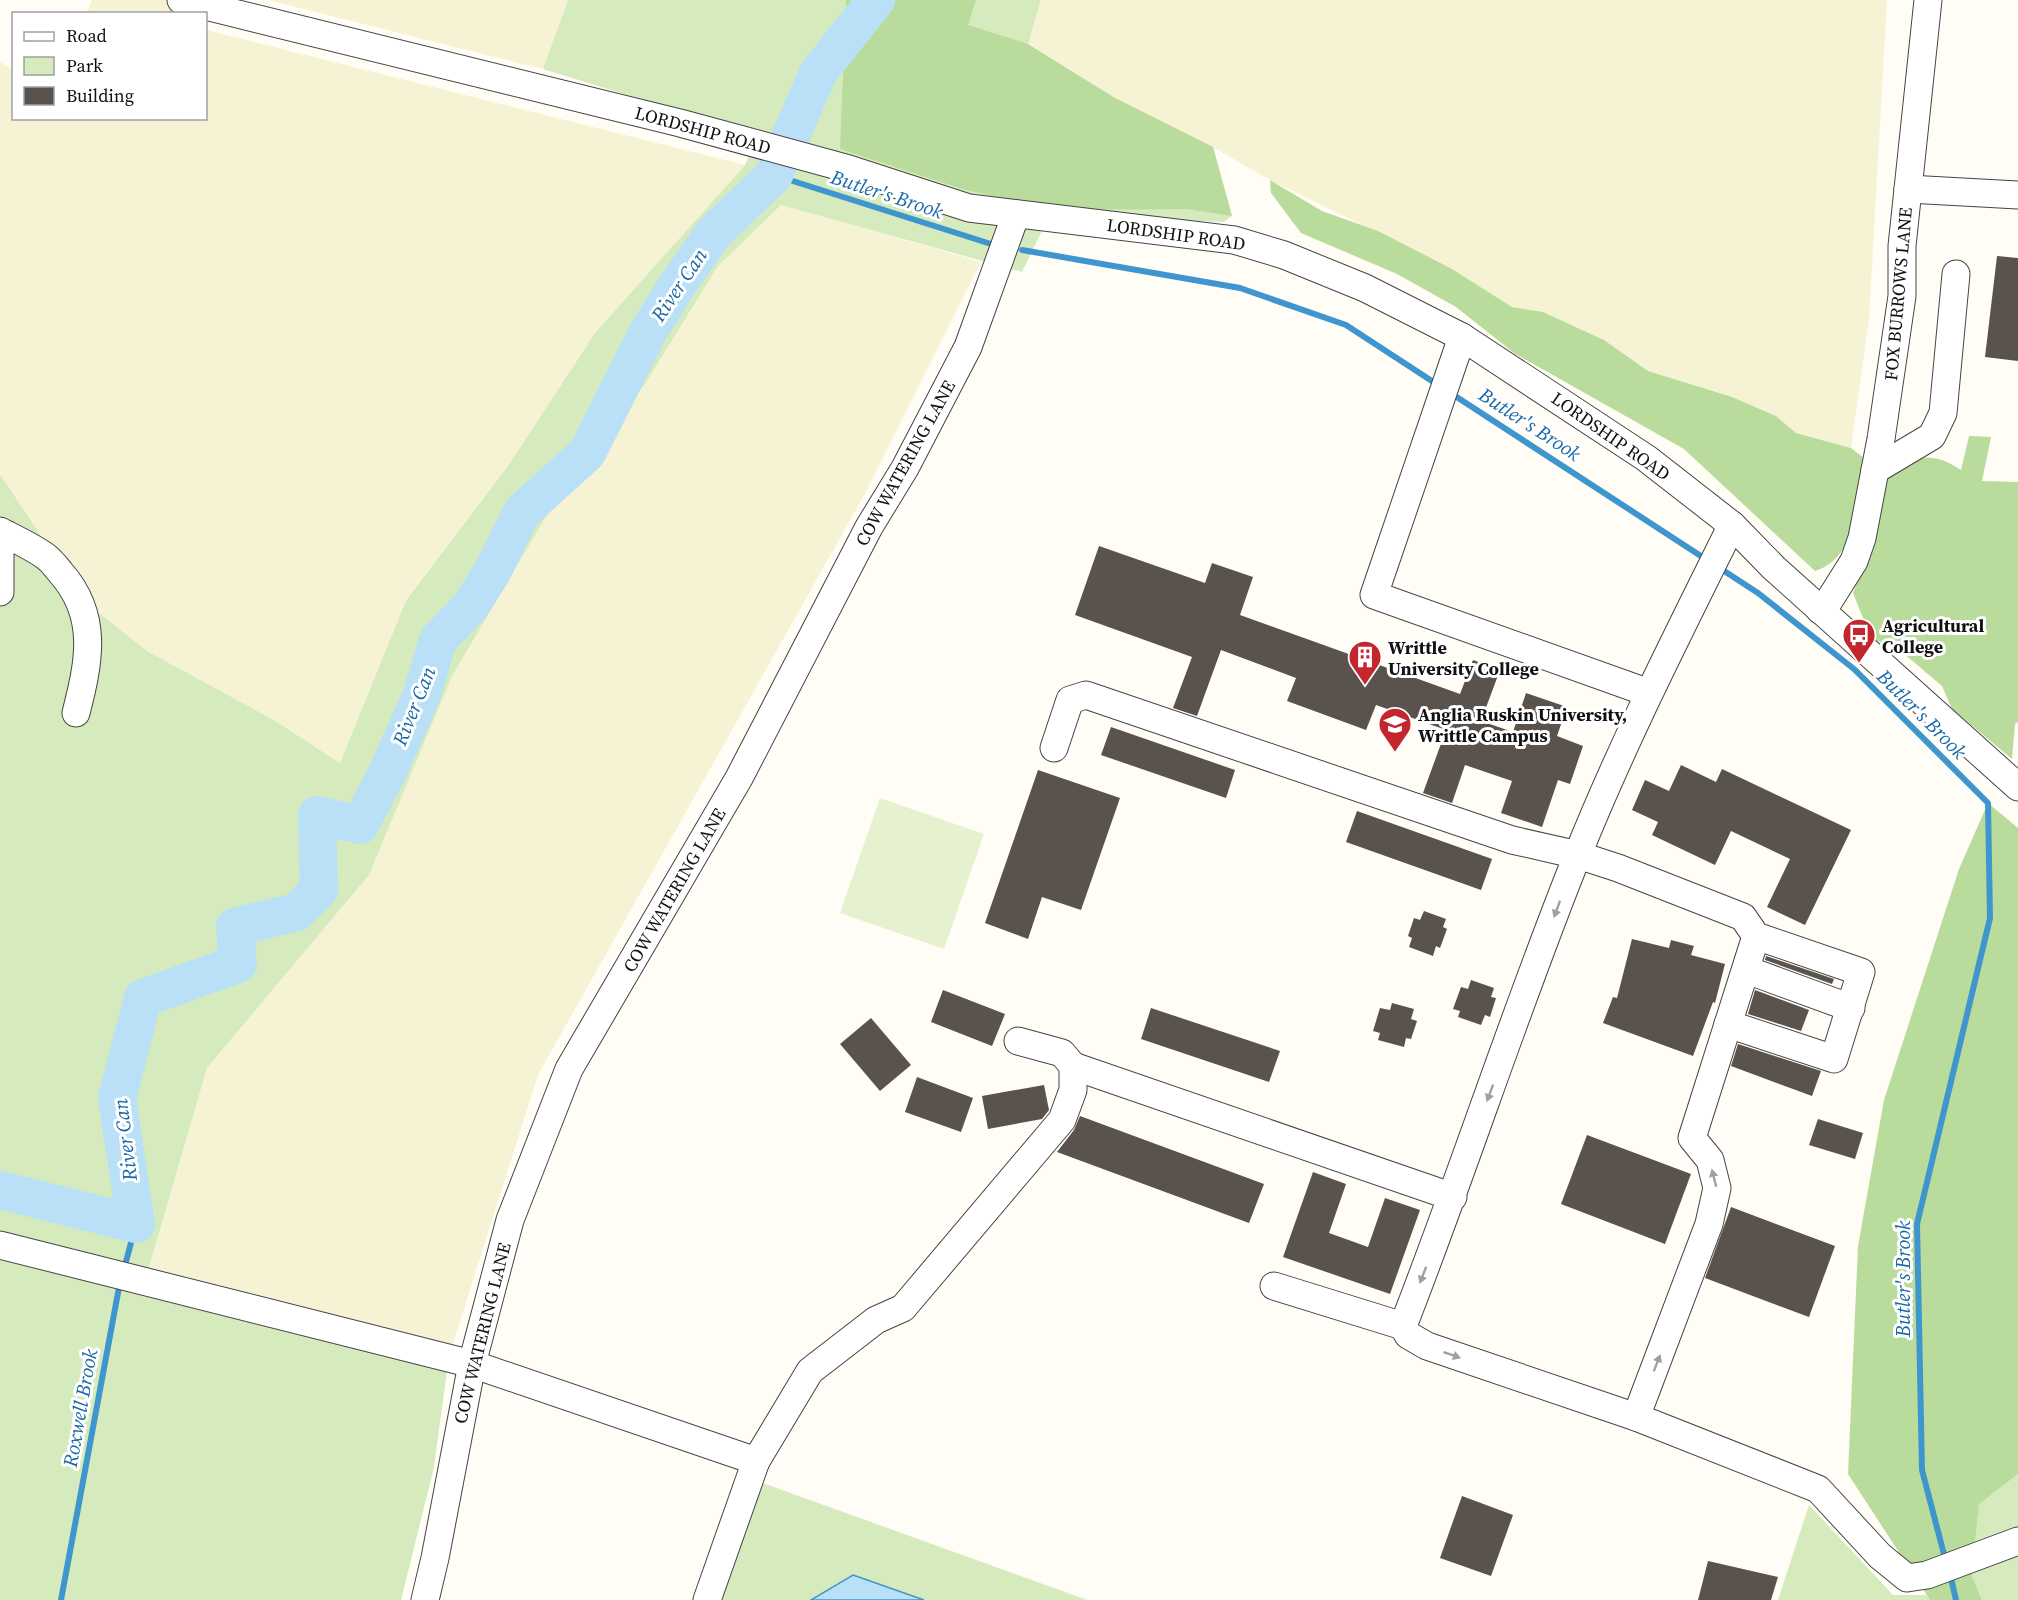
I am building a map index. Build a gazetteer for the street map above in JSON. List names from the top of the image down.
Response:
{
  "streets": {
    "street": ["LORDSHIP ROAD", "FOX BURROWS LANE", "COW WATERING LANE"]
  },
  "crossings": [
    ["LORDSHIP ROAD", "FOX BURROWS LANE"],
    ["LORDSHIP ROAD", "COW WATERING LANE"]
  ],
  "water": ["Butler's Brook", "River Can", "Roxwell Brook"],
  "places": {
    "bus stop": ["Agricultural College"],
    "building": ["Writtle University College"],
    "school or university": ["Anglia Ruskin University, Writtle Campus"]
  },
  "legend": ["Road", "Park", "Building"]
}
